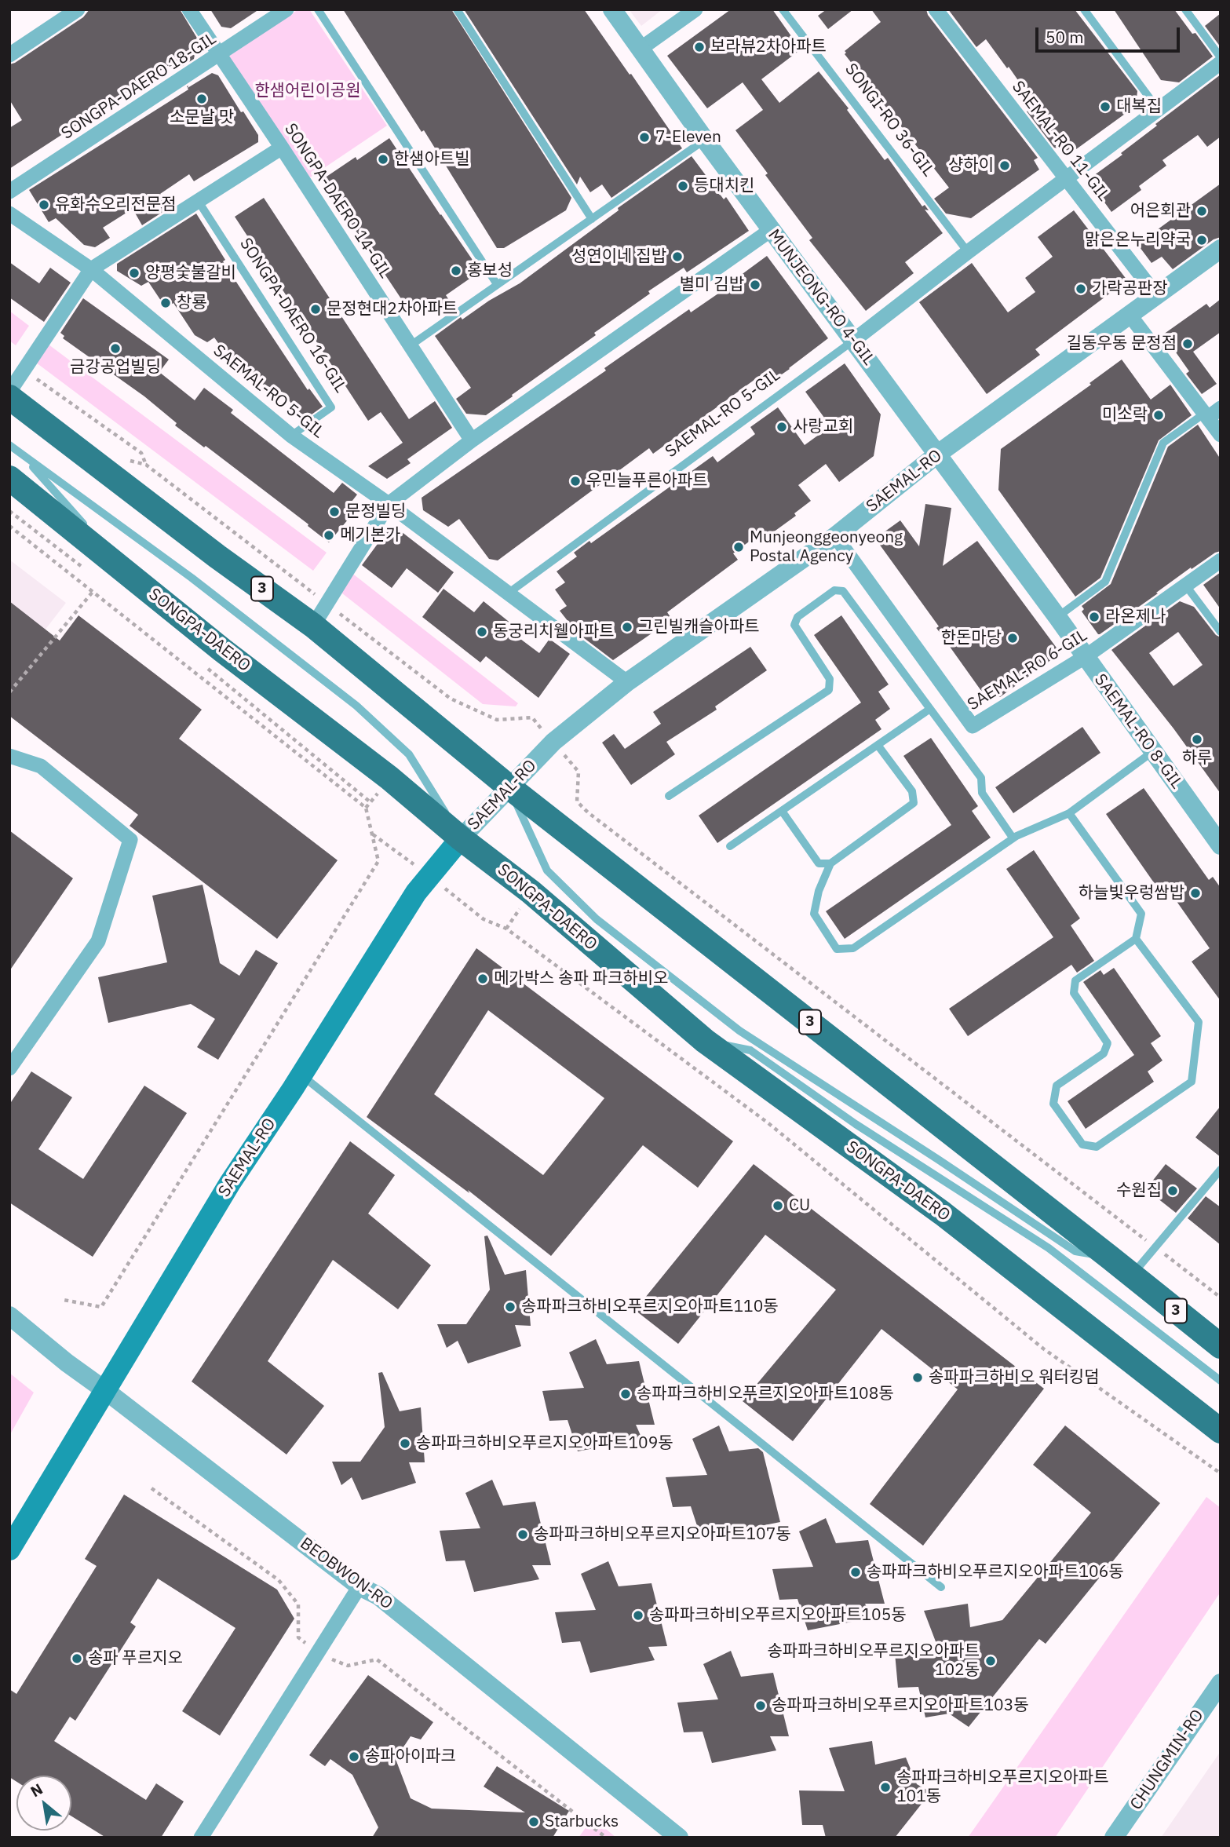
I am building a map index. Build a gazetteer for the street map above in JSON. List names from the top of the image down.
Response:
{
  "streets": {
    "main road": ["SAEMAL-RO", "3", "SONGPA-DAERO"],
    "street": [
      "SONGPA-DAERO 18-GIL",
      "SAEMAL-RO 11-GIL",
      "SONGPA-DAERO 14-GIL",
      "MUNJEONG-RO 4-GIL",
      "SAEMAL-RO 5-GIL",
      "SAEMAL-RO 6-GIL",
      "SAEMAL-RO 8-GIL",
      "BEOBWON-RO",
      "CHUNGMIN-RO"
    ],
    "lane": ["SONGI-RO 36-GIL", "SONGPA-DAERO 16-GIL"]
  },
  "crossings": [
    ["SONGPA-DAERO 18-GIL", "SONGPA-DAERO 14-GIL"],
    ["SAEMAL-RO 11-GIL", "SAEMAL-RO"],
    ["MUNJEONG-RO 4-GIL", "SAEMAL-RO 5-GIL"],
    ["MUNJEONG-RO 4-GIL", "SAEMAL-RO"],
    ["MUNJEONG-RO 4-GIL", "SAEMAL-RO 8-GIL"],
    ["SONGPA-DAERO 16-GIL", "SAEMAL-RO 5-GIL"],
    ["SAEMAL-RO 5-GIL", "SAEMAL-RO"],
    ["SAEMAL-RO", "3"],
    ["SAEMAL-RO", "SONGPA-DAERO"],
    ["SAEMAL-RO", "SAEMAL-RO 6-GIL"],
    ["SAEMAL-RO", "SAEMAL-RO 8-GIL"],
    ["SAEMAL-RO", "BEOBWON-RO"],
    ["SAEMAL-RO 6-GIL", "SAEMAL-RO 8-GIL"]
  ],
  "parks": ["한샘어린이공원"],
  "places": [
    "보라뷰2차아파트",
    "소문날 맛",
    "대복집",
    "7-Eleven",
    "한샘아트빌",
    "샹하이",
    "등대치킨",
    "유화수오리전문점",
    "어은회관",
    "맑은온누리약국",
    "성연이네 집밥",
    "홍보성",
    "양평숯불갈비",
    "별미 김밥",
    "가락공판장",
    "창룡",
    "문정현대2차아파트",
    "길동우동 문정점",
    "금강공업빌딩",
    "미소락",
    "사랑교회",
    "우민늘푸른아파트",
    "문정빌딩",
    "메기본가",
    "Munjeonggeonyeong Postal Agency",
    "라온제나",
    "그린빌캐슬아파트",
    "동궁리치웰아파트",
    "한돈마당",
    "하루",
    "하늘빛우렁쌈밥",
    "메가박스 송파 파크하비오",
    "수원집",
    "CU",
    "송파파크하비오푸르지오아파트110동",
    "송파파크하비오 워터킹덤",
    "송파파크하비오푸르지오아파트108동",
    "송파파크하비오푸르지오아파트109동",
    "송파파크하비오푸르지오아파트107동",
    "송파파크하비오푸르지오아파트106동",
    "송파파크하비오푸르지오아파트105동",
    "송파 푸르지오",
    "송파파크하비오푸르지오아파트 102동",
    "송파파크하비오푸르지오아파트103동",
    "송파아이파크",
    "송파파크하비오푸르지오아파트 101동",
    "Starbucks"
  ],
  "scale_bar": "50 m",
  "north": "top left"
}
